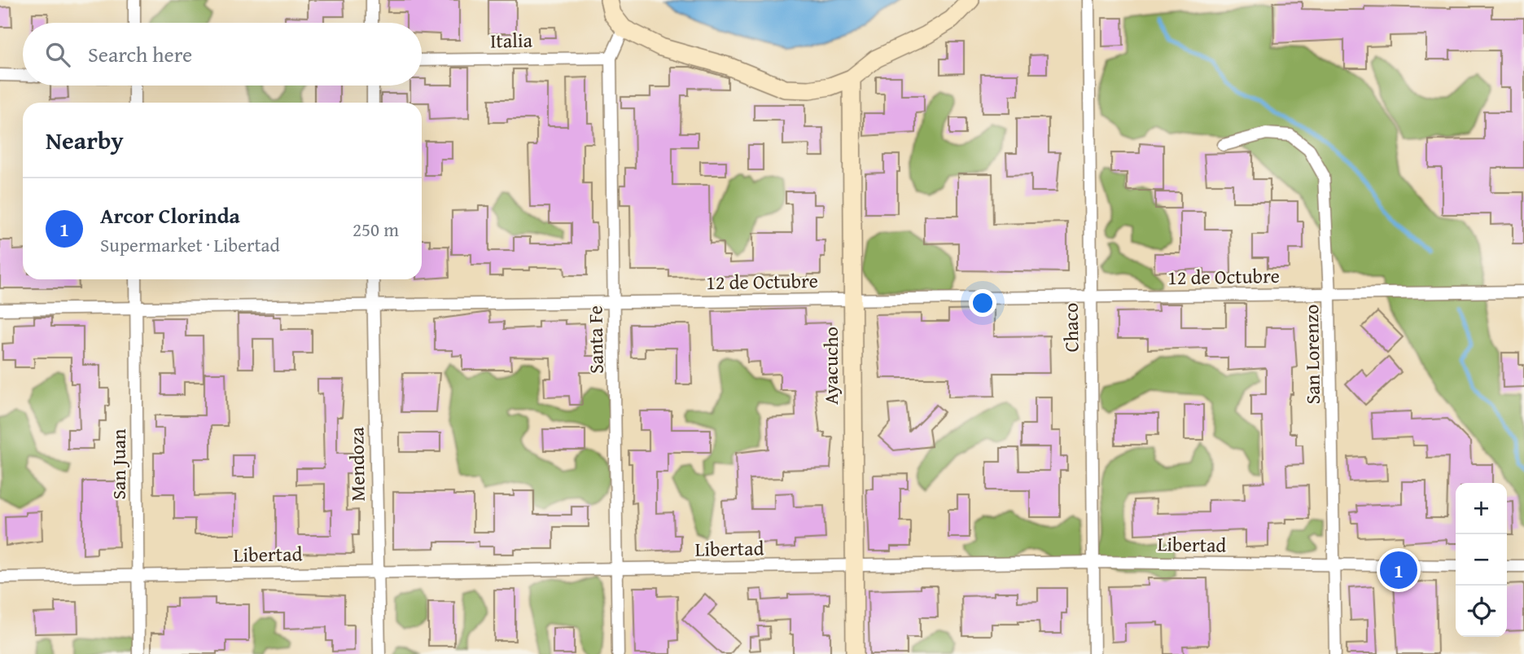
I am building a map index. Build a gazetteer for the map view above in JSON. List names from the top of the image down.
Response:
{
  "streets": {
    "street": [
      "Italia",
      "12 de Octubre",
      "Chaco",
      "Santa Fe",
      "San Lorenzo",
      "Ayacucho",
      "San Juan",
      "Mendoza",
      "Libertad"
    ]
  },
  "crossings": [
    ["Italia", "Santa Fe"],
    ["12 de Octubre", "Chaco"],
    ["12 de Octubre", "Santa Fe"],
    ["12 de Octubre", "San Lorenzo"],
    ["12 de Octubre", "Ayacucho"],
    ["12 de Octubre", "San Juan"],
    ["12 de Octubre", "Mendoza"],
    ["Chaco", "Libertad"],
    ["Santa Fe", "Libertad"],
    ["San Lorenzo", "Libertad"],
    ["Ayacucho", "Libertad"],
    ["San Juan", "Libertad"],
    ["Mendoza", "Libertad"]
  ],
  "page": {
    "search": "Search here",
    "heading": "Nearby",
    "list": [
      {
        "mark": "1",
        "name": "Arcor Clorinda",
        "note": "Supermarket · Libertad",
        "value": "250 m"
      }
    ],
    "map_buttons": ["+", "−"],
    "pins": "1"
  }
}
